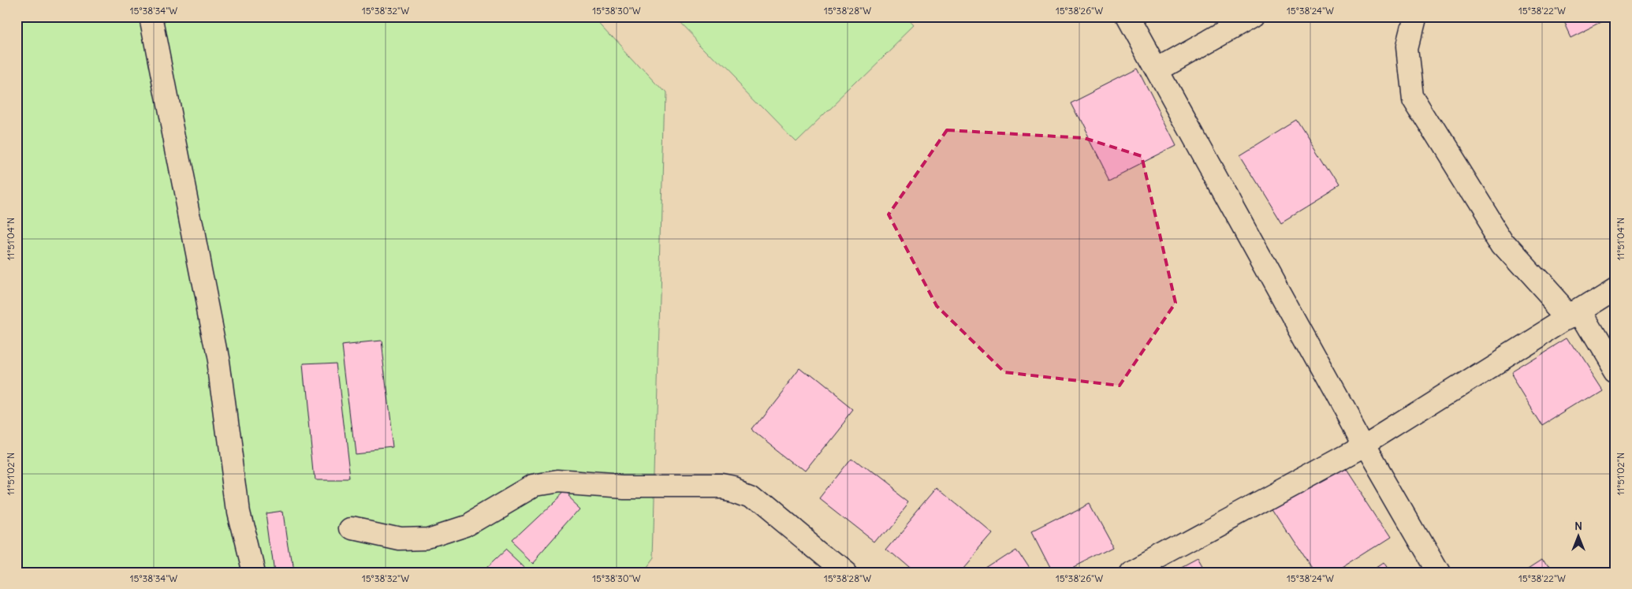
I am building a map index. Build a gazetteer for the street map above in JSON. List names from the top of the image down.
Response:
{
  "north": "top",
  "coordinates": [
    "15°38'34\"W",
    "15°38'32\"W",
    "15°38'30\"W",
    "15°38'28\"W",
    "15°38'26\"W",
    "15°38'24\"W",
    "15°38'22\"W",
    "11°51'04\"N",
    "11°51'02\"N"
  ]
}
